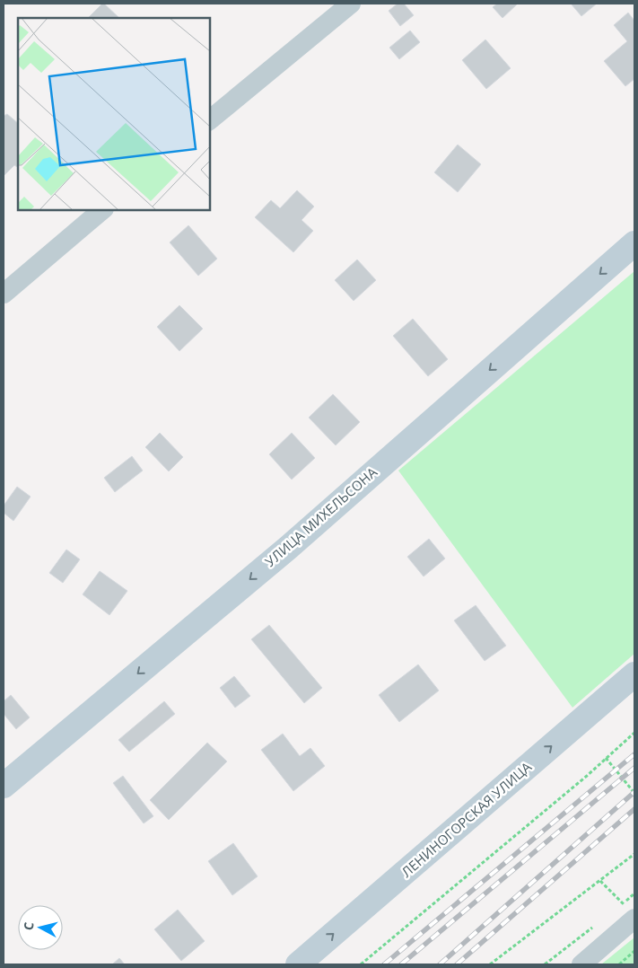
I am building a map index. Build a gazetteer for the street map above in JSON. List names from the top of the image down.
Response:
{
  "streets": {
    "street": ["УЛИЦА МИХЕЛЬСОНА", "ЛЕНИНОГОРСКАЯ УЛИЦА"]
  },
  "one_way": ["УЛИЦА МИХЕЛЬСОНА", "ЛЕНИНОГОРСКАЯ УЛИЦА"],
  "north": "left"
}
